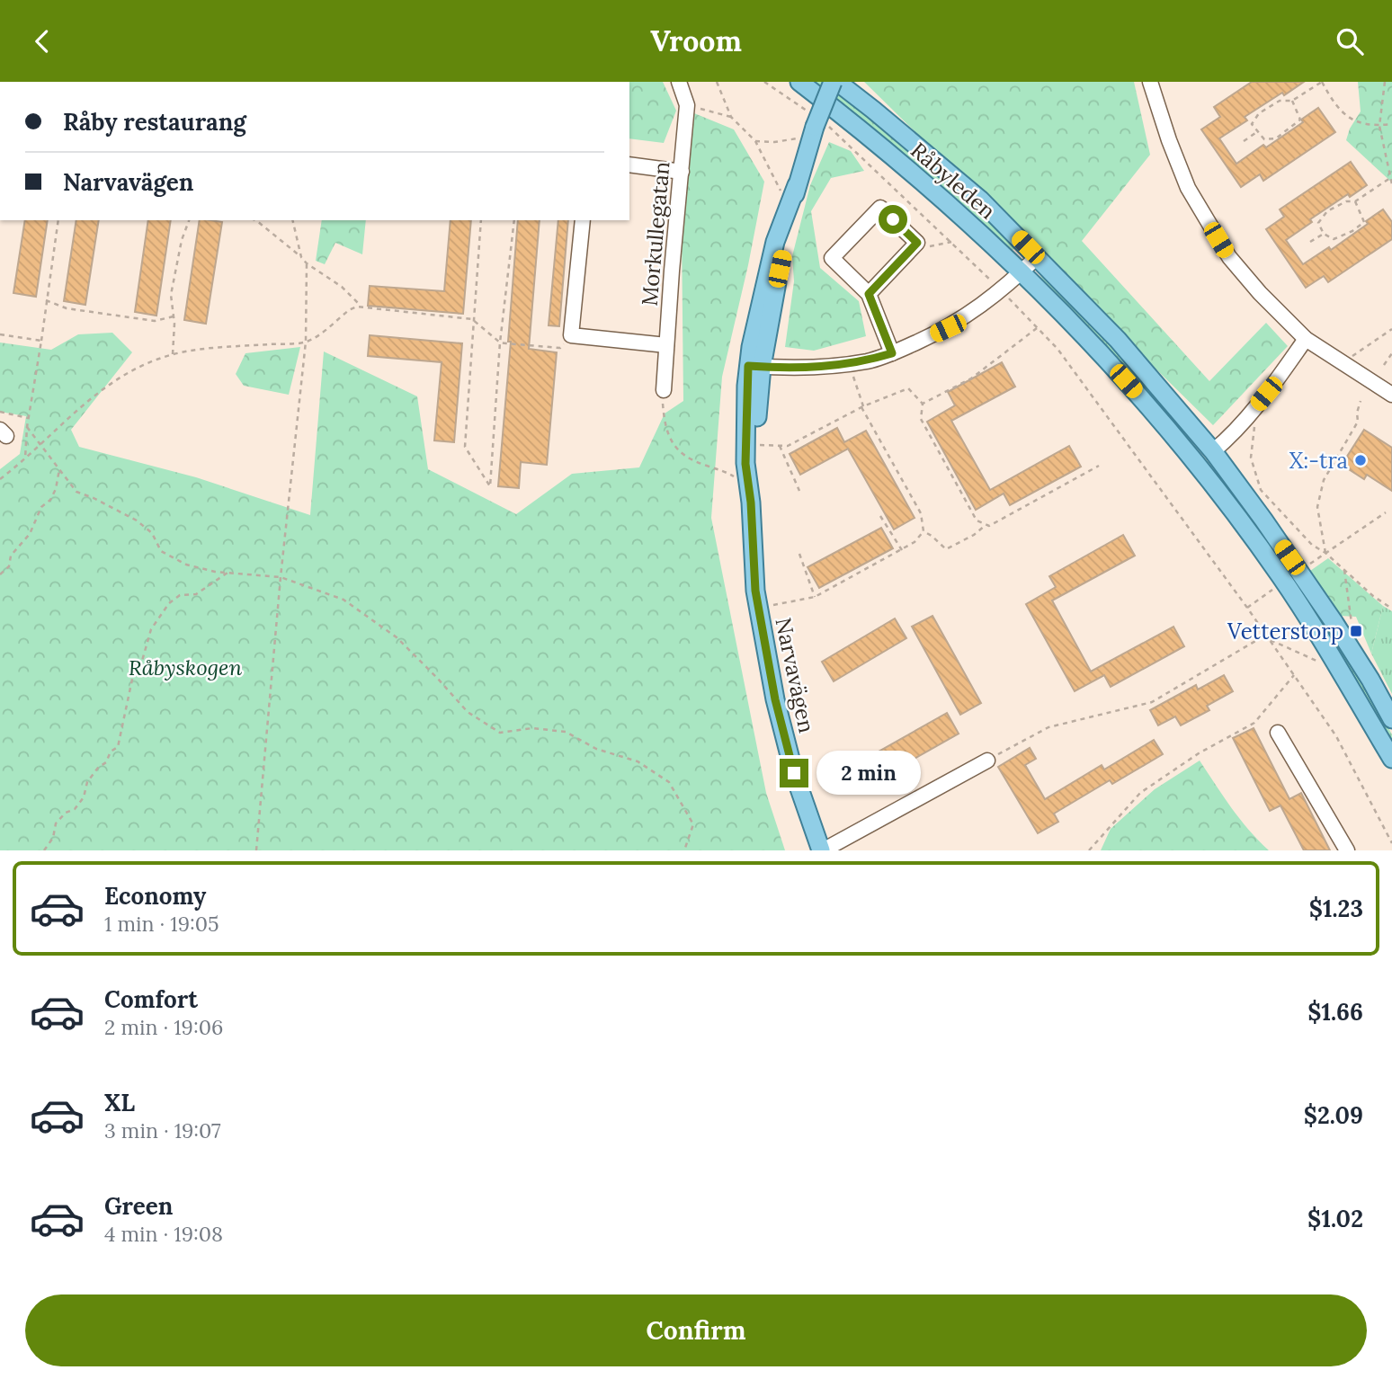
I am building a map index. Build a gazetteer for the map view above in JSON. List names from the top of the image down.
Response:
{
  "streets": {
    "main road": ["Råbyleden", "Narvavägen"],
    "street": ["Morkullegatan"]
  },
  "parks": ["Råbyskogen"],
  "places": {
    "other": ["X:-tra"],
    "transit": ["Vetterstorp"]
  },
  "page": {
    "header": "Vroom",
    "banner": ["Råby restaurang", "Narvavägen"],
    "bubble": "2 min",
    "list": [
      {
        "name": "Economy",
        "note": "1 min · 19:05",
        "value": "$1.23"
      },
      {
        "name": "Comfort",
        "note": "2 min · 19:06",
        "value": "$1.66"
      },
      {
        "name": "XL",
        "note": "3 min · 19:07",
        "value": "$2.09"
      },
      {
        "name": "Green",
        "note": "4 min · 19:08",
        "value": "$1.02"
      }
    ],
    "buttons": "Confirm"
  }
}
